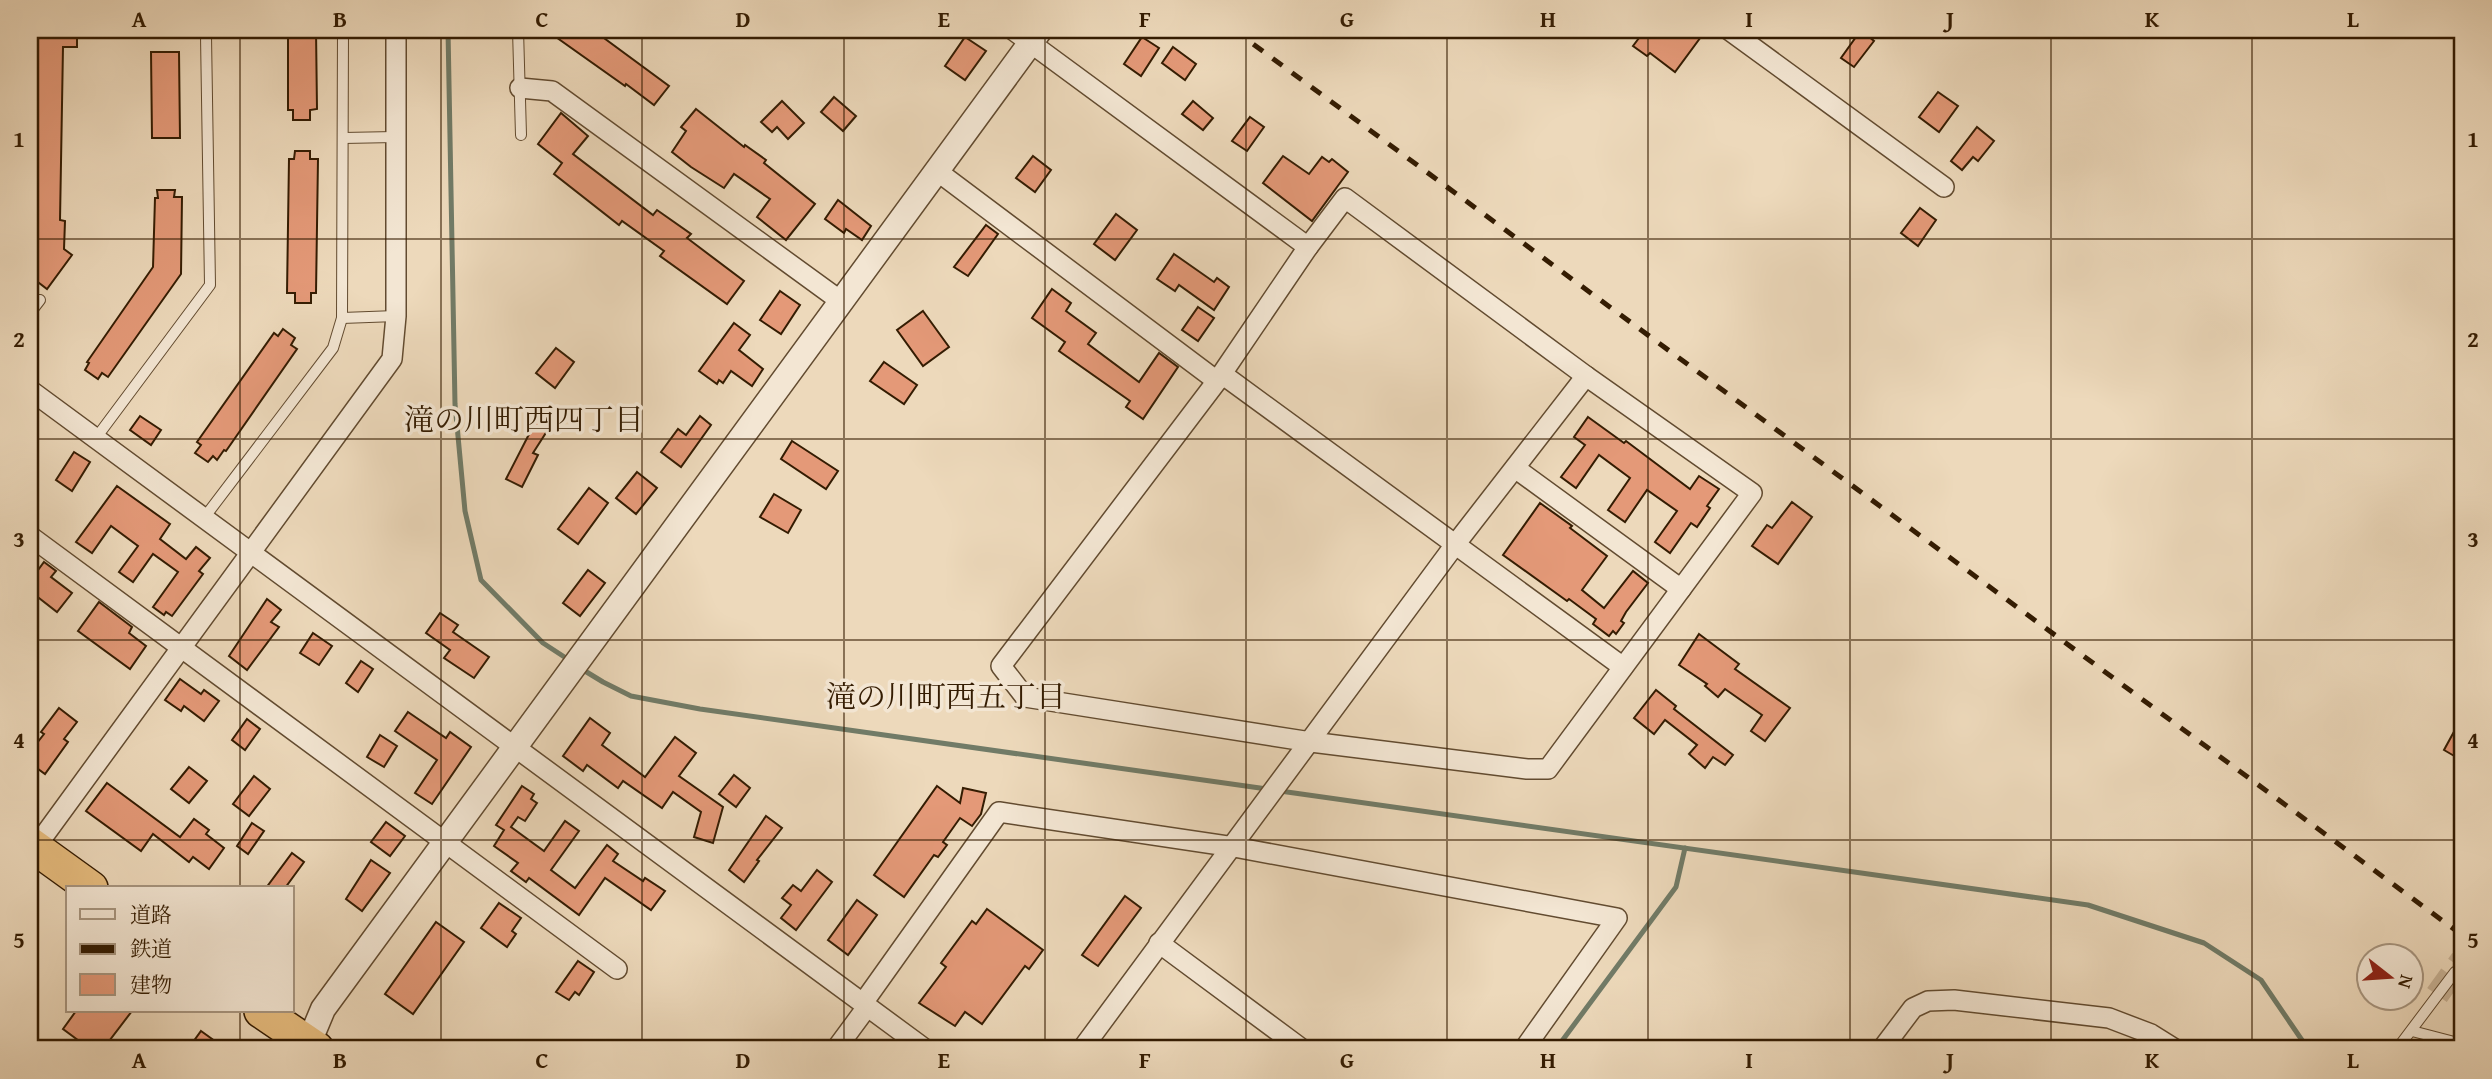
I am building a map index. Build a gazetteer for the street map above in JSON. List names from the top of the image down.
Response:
{
  "districts": ["滝の川町西四丁目", "滝の川町西五丁目"],
  "legend": ["道路", "鉄道", "建物"],
  "north": "right",
  "grid": {
    "columns": [
      "A",
      "B",
      "C",
      "D",
      "E",
      "F",
      "G",
      "H",
      "I",
      "J",
      "K",
      "L"
    ],
    "rows": [
      "1",
      "2",
      "3",
      "4",
      "5"
    ]
  }
}
